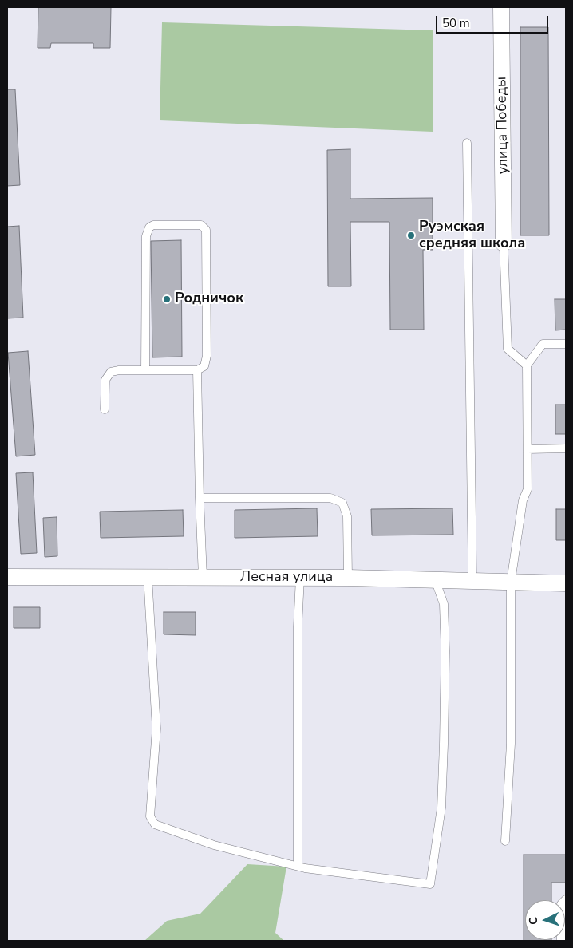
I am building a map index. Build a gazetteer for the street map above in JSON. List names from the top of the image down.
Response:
{
  "streets": {
    "street": ["улица Победы", "Лесная улица"]
  },
  "places": ["Руэмская средняя школа", "Родничок"],
  "scale_bar": "50 m",
  "north": "left"
}
